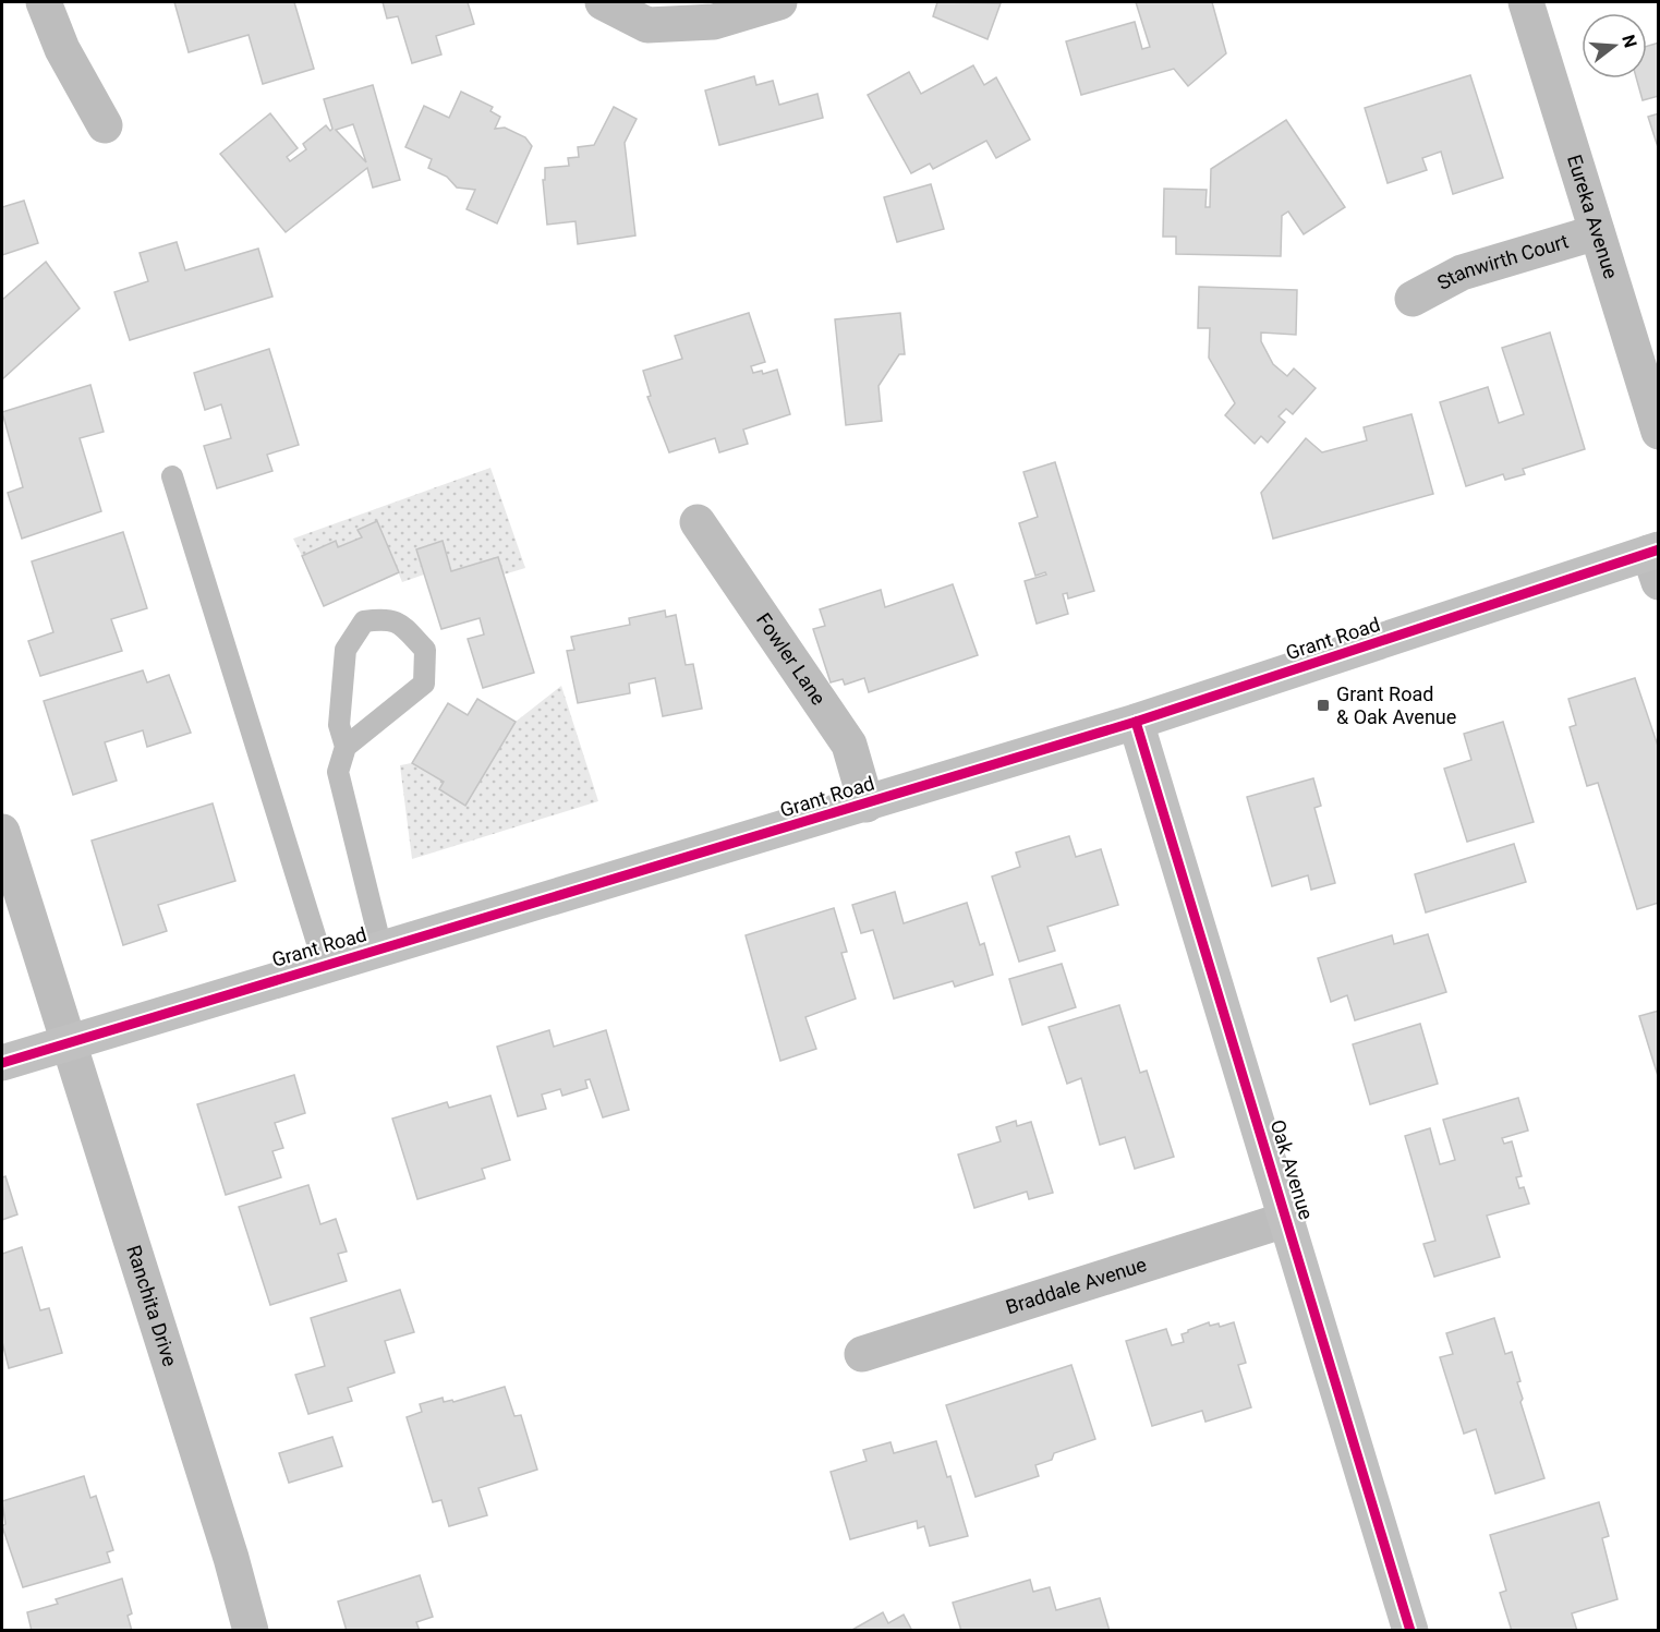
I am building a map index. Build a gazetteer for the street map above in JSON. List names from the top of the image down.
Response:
{
  "streets": {
    "main road": ["Grant Road", "Oak Avenue"],
    "street": [
      "Eureka Avenue",
      "Stanwirth Court",
      "Fowler Lane",
      "Braddale Avenue",
      "Ranchita Drive"
    ]
  },
  "crossings": [
    ["Eureka Avenue", "Stanwirth Court"],
    ["Grant Road", "Fowler Lane"],
    ["Grant Road", "Oak Avenue"],
    ["Grant Road", "Ranchita Drive"],
    ["Oak Avenue", "Braddale Avenue"]
  ],
  "places": {
    "transit": ["Grant Road & Oak Avenue"]
  },
  "north": "right"
}
